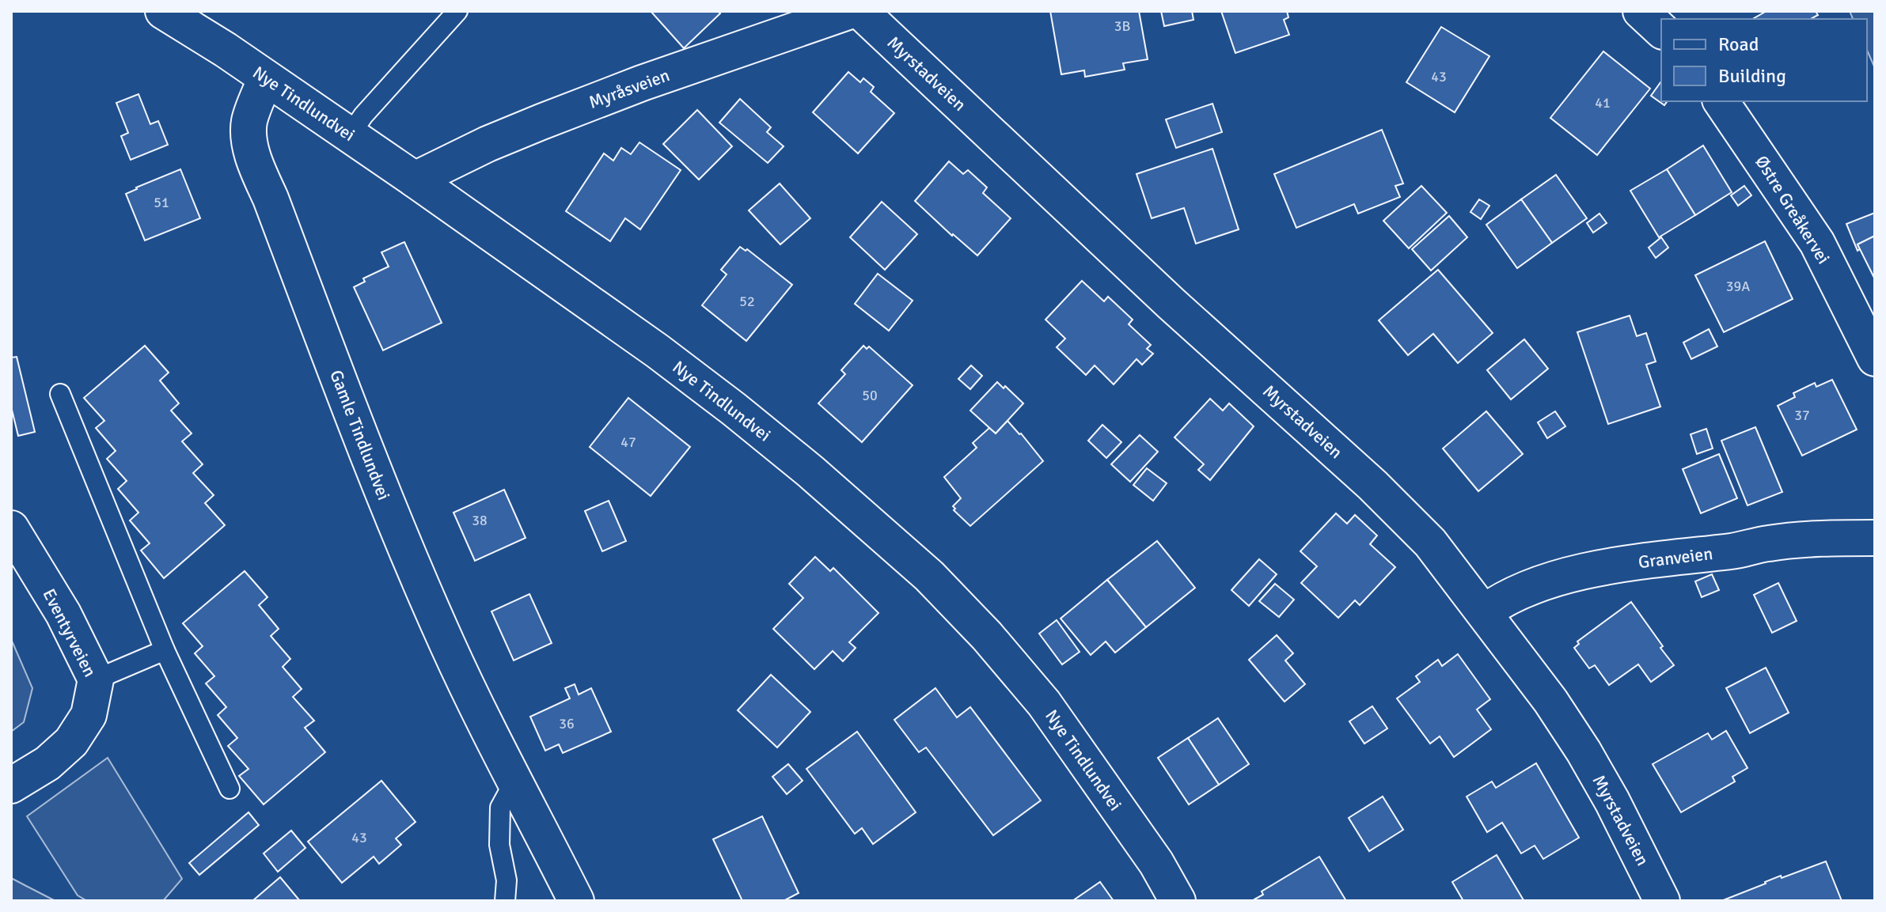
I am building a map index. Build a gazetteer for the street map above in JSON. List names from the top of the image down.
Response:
{
  "streets": {
    "street": [
      "Myrstadveien",
      "Myråsveien",
      "Nye Tindlundvei",
      "Østre Greåkervei",
      "Gamle Tindlundvei",
      "Granveien",
      "Eventyrveien"
    ]
  },
  "crossings": [
    ["Myrstadveien", "Granveien"],
    ["Myråsveien", "Nye Tindlundvei"],
    ["Nye Tindlundvei", "Gamle Tindlundvei"]
  ],
  "house_numbers": [
    "3B",
    "43",
    "41",
    "51",
    "39A",
    "52",
    "50",
    "37",
    "47",
    "38",
    "36",
    "43"
  ],
  "legend": ["Road", "Building"]
}
